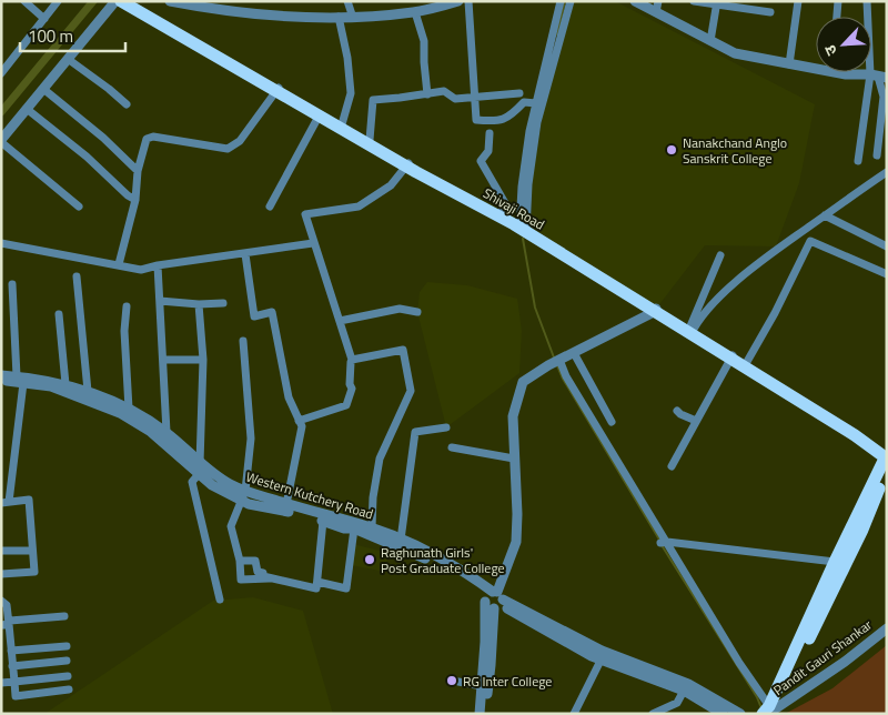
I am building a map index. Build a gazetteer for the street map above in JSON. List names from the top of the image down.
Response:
{
  "streets": {
    "main road": ["Shivaji Road"],
    "street": ["Western Kutchery Road", "Pandit Gauri Shankar"]
  },
  "places": ["Nanakchand Anglo Sanskrit College", "Raghunath Girls' Post Graduate College", "RG Inter College"],
  "scale_bar": "100 m",
  "north": "bottom left"
}
